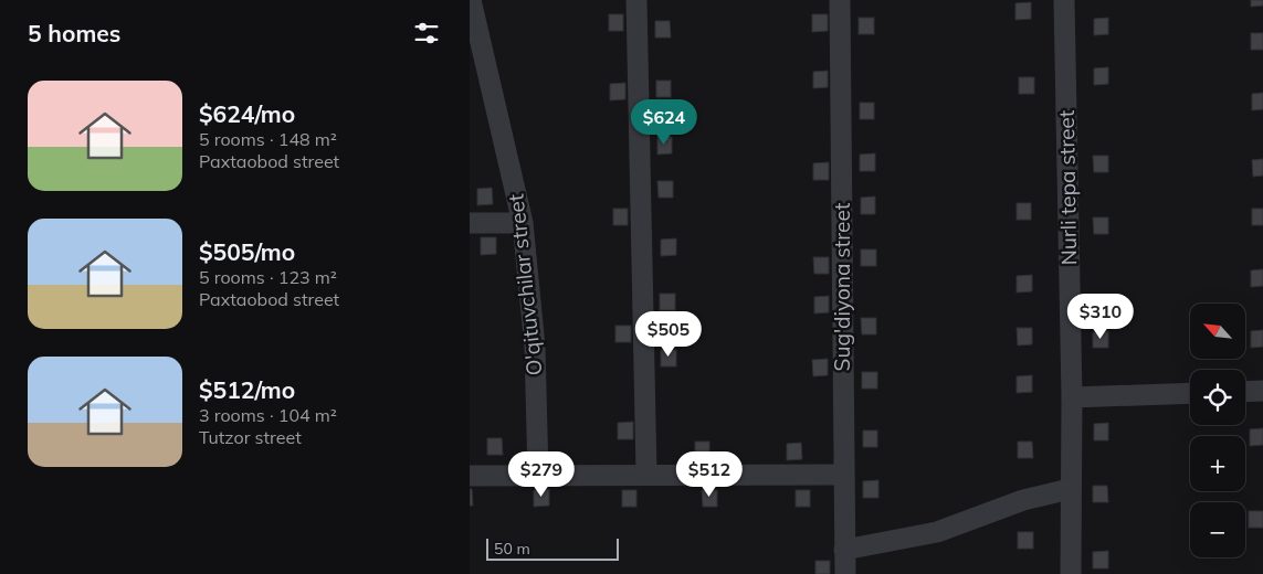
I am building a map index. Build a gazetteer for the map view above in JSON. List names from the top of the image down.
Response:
{
  "streets": {
    "street": ["Nurli tepa street", "O'qituvchilar street", "Sug'diyona street"]
  },
  "scale_bar": "50 m",
  "north": "top left",
  "page": {
    "heading": "5 homes",
    "list": [
      {
        "name": "$624/mo",
        "note": "5 rooms · 148 m² · Paxtaobod street"
      },
      {
        "name": "$505/mo",
        "note": "5 rooms · 123 m² · Paxtaobod street"
      },
      {
        "name": "$512/mo",
        "note": "3 rooms · 104 m² · Tutzor street"
      }
    ],
    "price": [
      "$624",
      "$310",
      "$505",
      "$279",
      "$512"
    ],
    "map_buttons": ["+", "−"],
    "scale": "50 m"
  }
}
